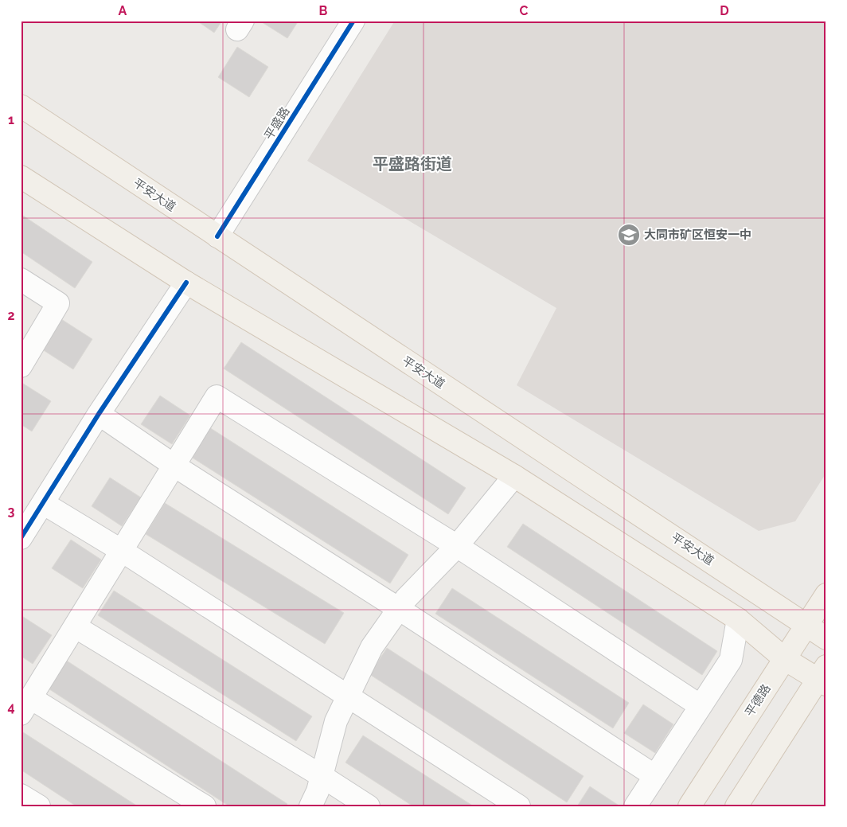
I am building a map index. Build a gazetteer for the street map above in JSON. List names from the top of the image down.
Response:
{
  "streets": {
    "main road": ["平安大道", "平德路"],
    "street": ["平盛路"]
  },
  "crossings": [
    ["平盛路", "平安大道"],
    ["平安大道", "平德路"]
  ],
  "districts": ["平盛路街道"],
  "places": {
    "school or university": ["大同市矿区恒安一中"]
  },
  "grid": {
    "columns": [
      "A",
      "B",
      "C",
      "D"
    ],
    "rows": [
      "1",
      "2",
      "3",
      "4"
    ]
  }
}
